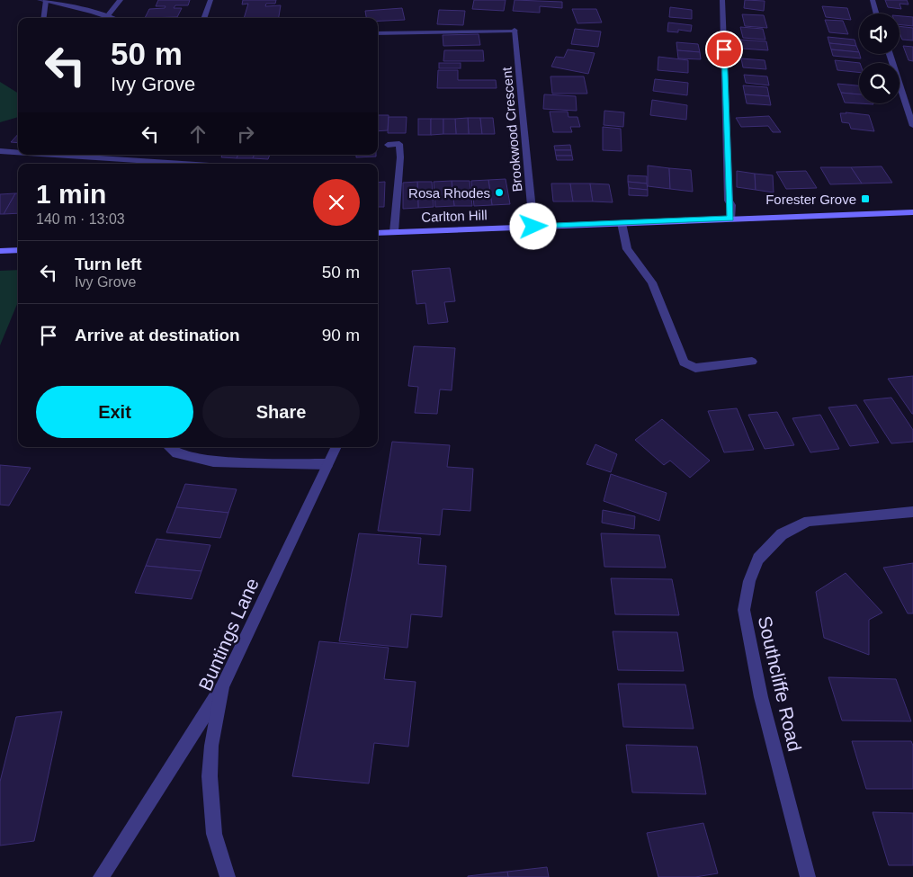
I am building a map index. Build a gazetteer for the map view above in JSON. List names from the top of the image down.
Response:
{
  "streets": {
    "main road": ["Carlton Hill"],
    "street": ["Brookwood Crescent", "Buntings Lane", "Southcliffe Road"]
  },
  "crossings": [
    ["Brookwood Crescent", "Carlton Hill"]
  ],
  "places": {
    "other": ["Rosa Rhodes"],
    "transit": ["Forester Grove"]
  },
  "page": {
    "turn": ["50 m", "Ivy Grove"],
    "heading": ["1 min", "140 m · 13:03"],
    "list": [
      {
        "name": "Turn left",
        "note": "Ivy Grove",
        "value": "50 m"
      },
      {
        "name": "Arrive at destination",
        "value": "90 m"
      }
    ],
    "buttons": ["Exit", "Share"]
  }
}
